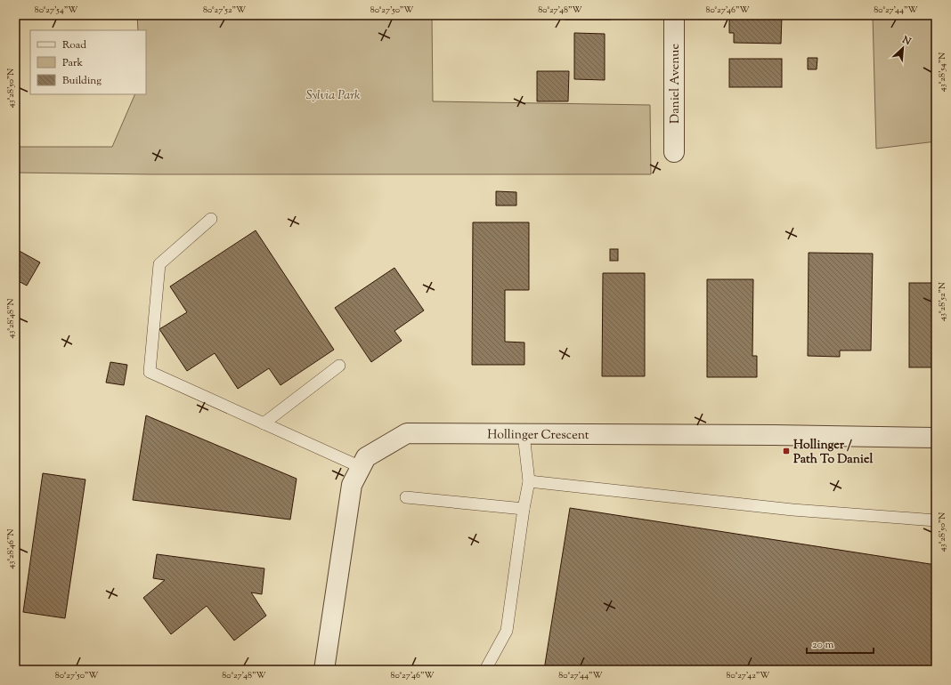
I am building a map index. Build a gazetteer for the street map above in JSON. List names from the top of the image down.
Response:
{
  "streets": {
    "street": ["Daniel Avenue", "Hollinger Crescent"]
  },
  "parks": ["Sylvia Park"],
  "places": {
    "transit": ["Hollinger / Path To Daniel"]
  },
  "legend": ["Road", "Park", "Building"],
  "scale_bar": "20 m",
  "north": "top right",
  "coordinates": [
    "80°27'54\"W",
    "80°27'52\"W",
    "80°27'50\"W",
    "80°27'48\"W",
    "80°27'46\"W",
    "80°27'44\"W",
    "43°28'54\"N",
    "43°28'50\"N",
    "43°28'52\"N",
    "43°28'48\"N",
    "43°28'46\"N",
    "80°27'42\"W"
  ]
}
